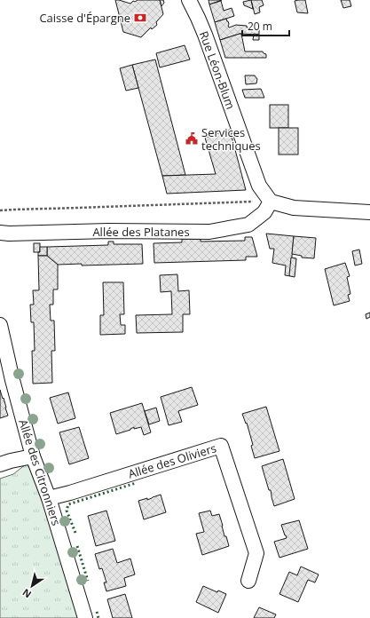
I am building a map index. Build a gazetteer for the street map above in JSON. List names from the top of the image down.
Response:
{
  "streets": {
    "street": [
      "Rue Léon-Blum",
      "Allée des Platanes",
      "Allée des Oliviers",
      "Allée des Citronniers"
    ]
  },
  "crossings": [
    ["Rue Léon-Blum", "Allée des Platanes"],
    ["Allée des Oliviers", "Allée des Citronniers"]
  ],
  "places": {
    "bank": ["Caisse d'Épargne"],
    "public building": ["Services techniques"]
  },
  "scale_bar": "20 m",
  "north": "bottom left"
}
